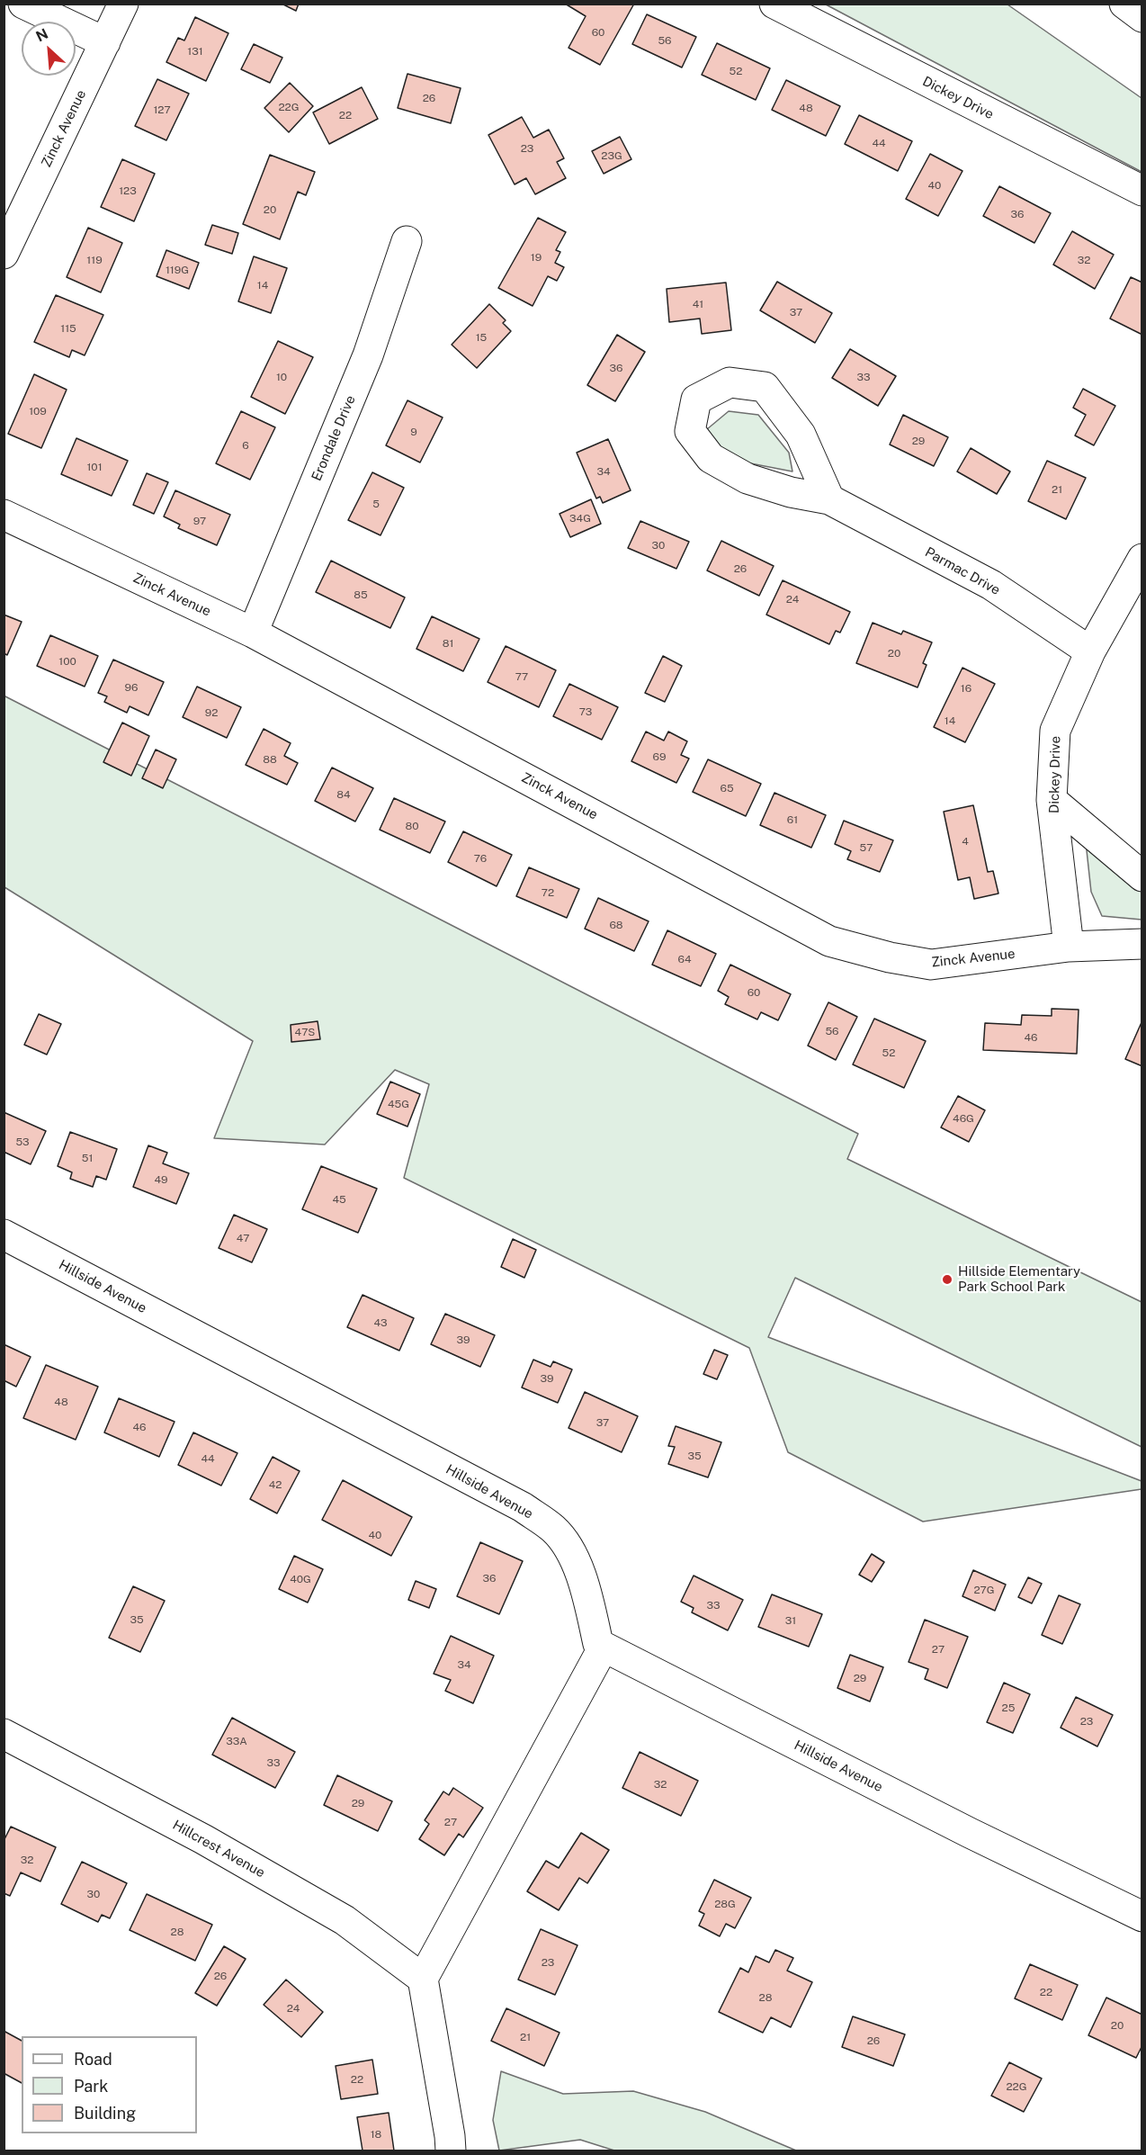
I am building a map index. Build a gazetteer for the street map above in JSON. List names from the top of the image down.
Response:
{
  "streets": {
    "street": [
      "Dickey Drive",
      "Zinck Avenue",
      "Erondale Drive",
      "Parmac Drive",
      "Hillside Avenue",
      "Hillcrest Avenue"
    ]
  },
  "crossings": [
    ["Dickey Drive", "Zinck Avenue"],
    ["Dickey Drive", "Parmac Drive"],
    ["Zinck Avenue", "Erondale Drive"]
  ],
  "places": ["Hillside Elementary Park School Park"],
  "house_numbers": [
    "60",
    "56",
    "131",
    "52",
    "26",
    "22G",
    "48",
    "127",
    "22",
    "44",
    "23",
    "23G",
    "40",
    "123",
    "20",
    "36",
    "19",
    "119",
    "32",
    "119G",
    "14",
    "41",
    "37",
    "115",
    "15",
    "36",
    "10",
    "33",
    "109",
    "9",
    "29",
    "6",
    "101",
    "34",
    "21",
    "5",
    "34G",
    "97",
    "30",
    "26",
    "85",
    "24",
    "81",
    "20",
    "100",
    "77",
    "96",
    "16",
    "73",
    "92",
    "14",
    "69",
    "88",
    "65",
    "84",
    "61",
    "80",
    "4",
    "57",
    "76",
    "72",
    "68",
    "64",
    "60",
    "56",
    "47S",
    "46",
    "52",
    "45G",
    "46G",
    "53",
    "51",
    "49",
    "45",
    "47",
    "43",
    "39",
    "39",
    "48",
    "37",
    "46",
    "35",
    "44",
    "42",
    "40",
    "36",
    "40G",
    "27G",
    "33",
    "35",
    "31",
    "27",
    "34",
    "29",
    "25",
    "23",
    "33A",
    "33",
    "32",
    "29",
    "27",
    "32",
    "30",
    "28G",
    "28",
    "23",
    "26",
    "22",
    "28",
    "24",
    "20",
    "21",
    "26",
    "22",
    "22G",
    "18"
  ],
  "legend": ["Road", "Park", "Building"],
  "north": "top left"
}
